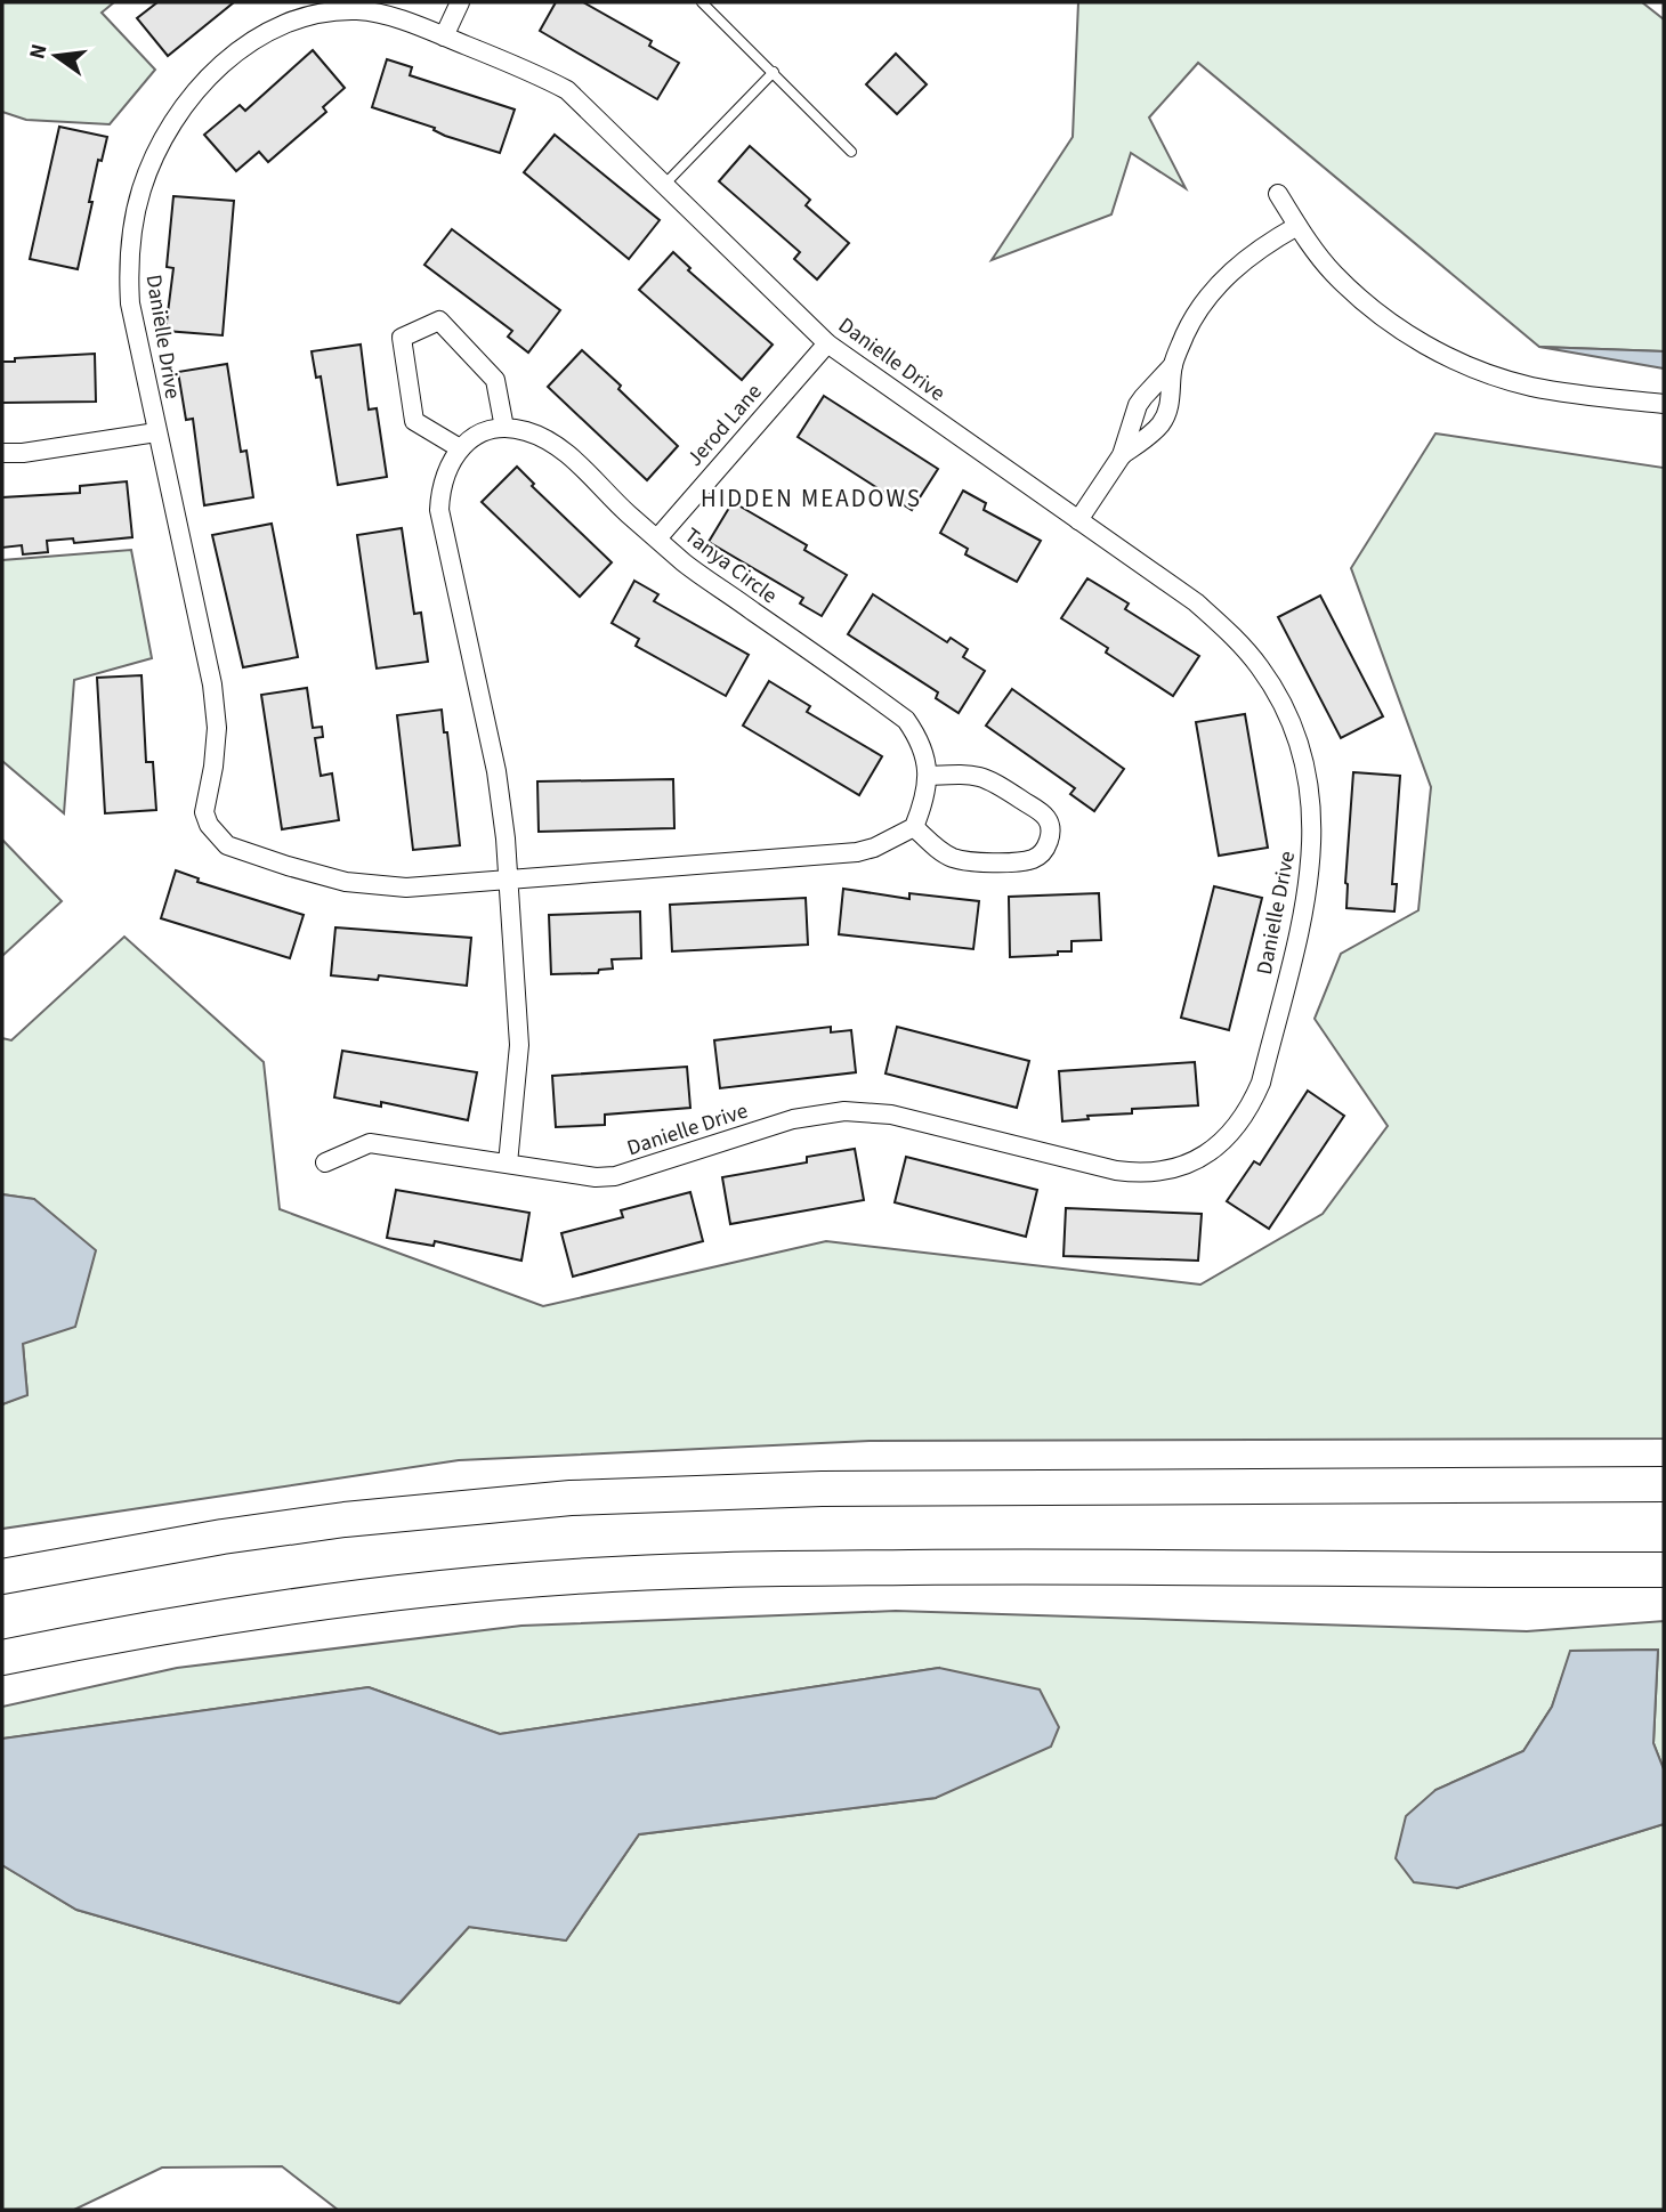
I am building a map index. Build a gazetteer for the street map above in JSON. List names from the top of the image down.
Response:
{
  "streets": {
    "street": ["Danielle Drive", "Jerod Lane", "Tanya Circle"]
  },
  "crossings": [
    ["Danielle Drive", "Jerod Lane"],
    ["Jerod Lane", "Tanya Circle"]
  ],
  "districts": ["HIDDEN MEADOWS"],
  "north": "left"
}
